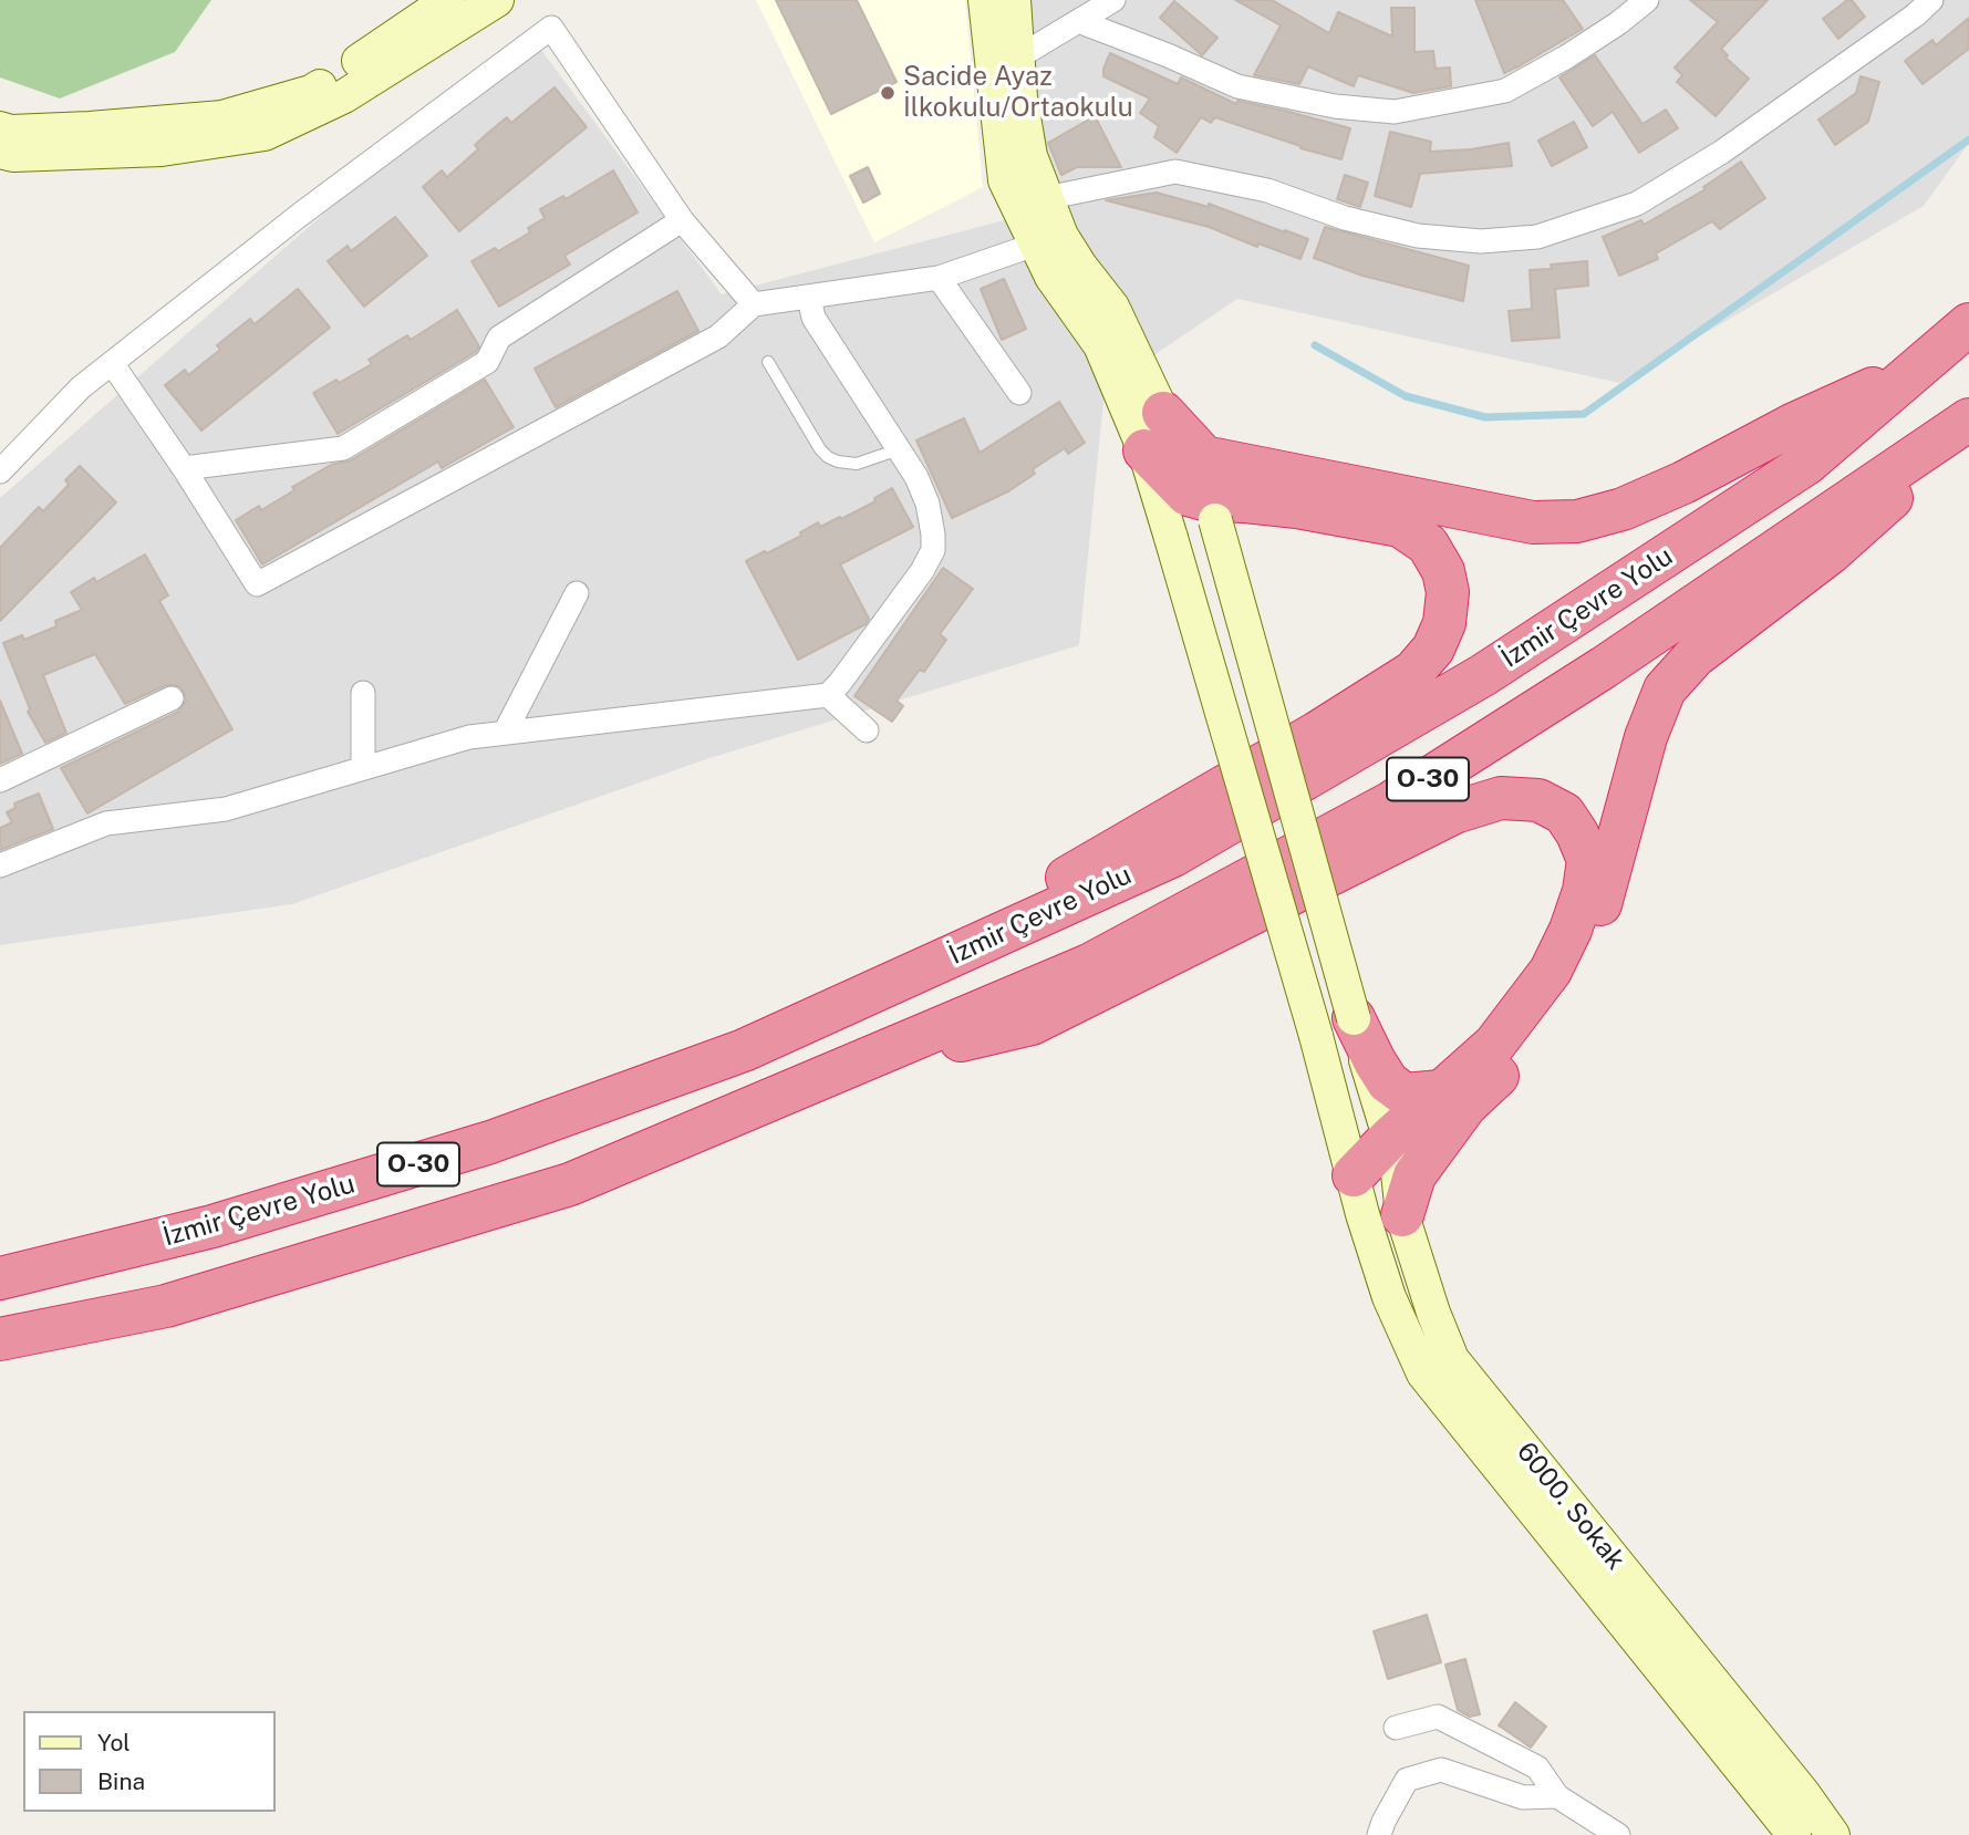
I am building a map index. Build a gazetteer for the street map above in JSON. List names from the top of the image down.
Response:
{
  "streets": {
    "highway": ["İzmir Çevre Yolu", "O-30"],
    "street": ["6000. Sokak"]
  },
  "places": ["Sacide Ayaz İlkokulu/Ortaokulu"],
  "legend": ["Yol", "Bina"]
}
